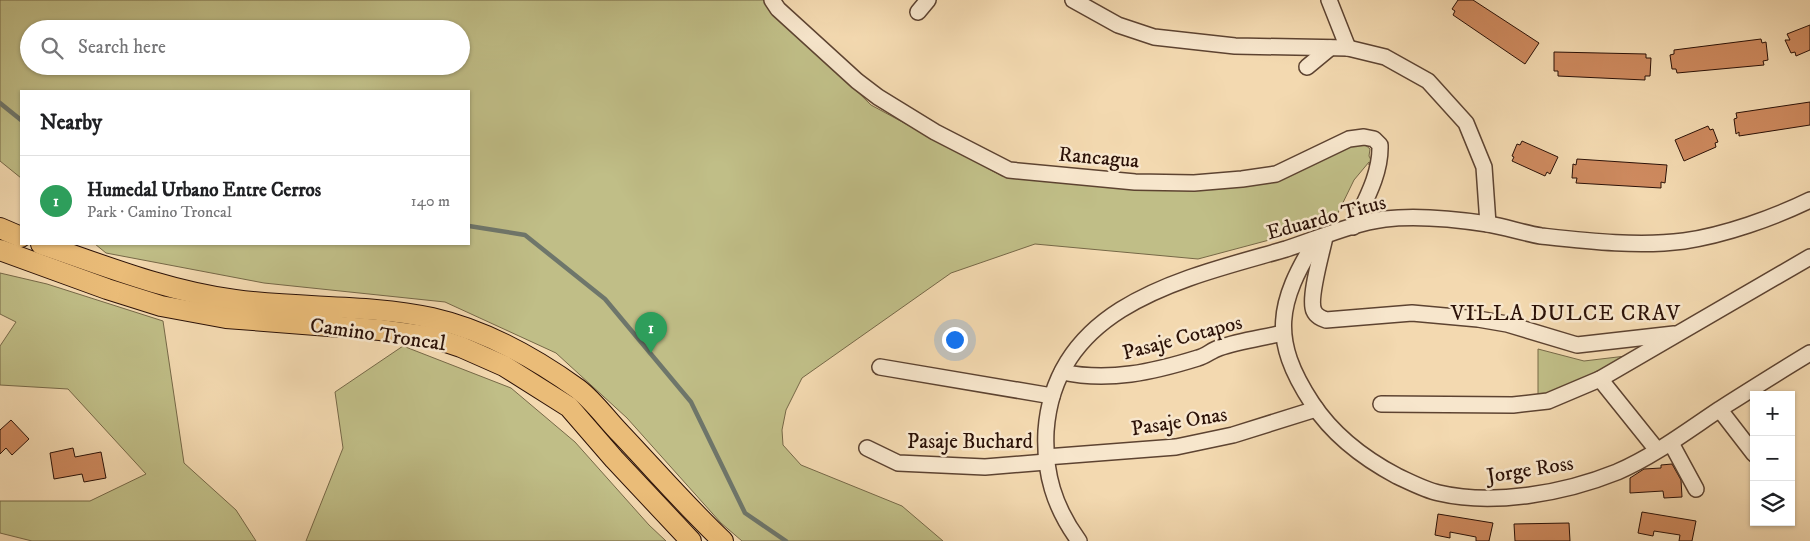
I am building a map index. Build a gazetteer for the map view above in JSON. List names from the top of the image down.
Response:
{
  "streets": {
    "main road": ["Camino Troncal"],
    "street": [
      "Rancagua",
      "Eduardo Titus",
      "Pasaje Cotapos",
      "Pasaje Onas",
      "Pasaje Buchard",
      "Jorge Ross"
    ]
  },
  "crossings": [
    ["Rancagua", "Eduardo Titus"],
    ["Eduardo Titus", "Pasaje Cotapos"],
    ["Eduardo Titus", "Pasaje Onas"],
    ["Eduardo Titus", "Pasaje Buchard"],
    ["Eduardo Titus", "Jorge Ross"],
    ["Pasaje Cotapos", "Jorge Ross"],
    ["Pasaje Onas", "Pasaje Buchard"],
    ["Pasaje Onas", "Jorge Ross"]
  ],
  "districts": ["VILLA DULCE CRAV"],
  "page": {
    "search": "Search here",
    "heading": "Nearby",
    "list": [
      {
        "mark": "1",
        "name": "Humedal Urbano Entre Cerros",
        "note": "Park · Camino Troncal",
        "value": "140 m"
      }
    ],
    "pins": "1",
    "map_buttons": ["+", "−"]
  }
}
